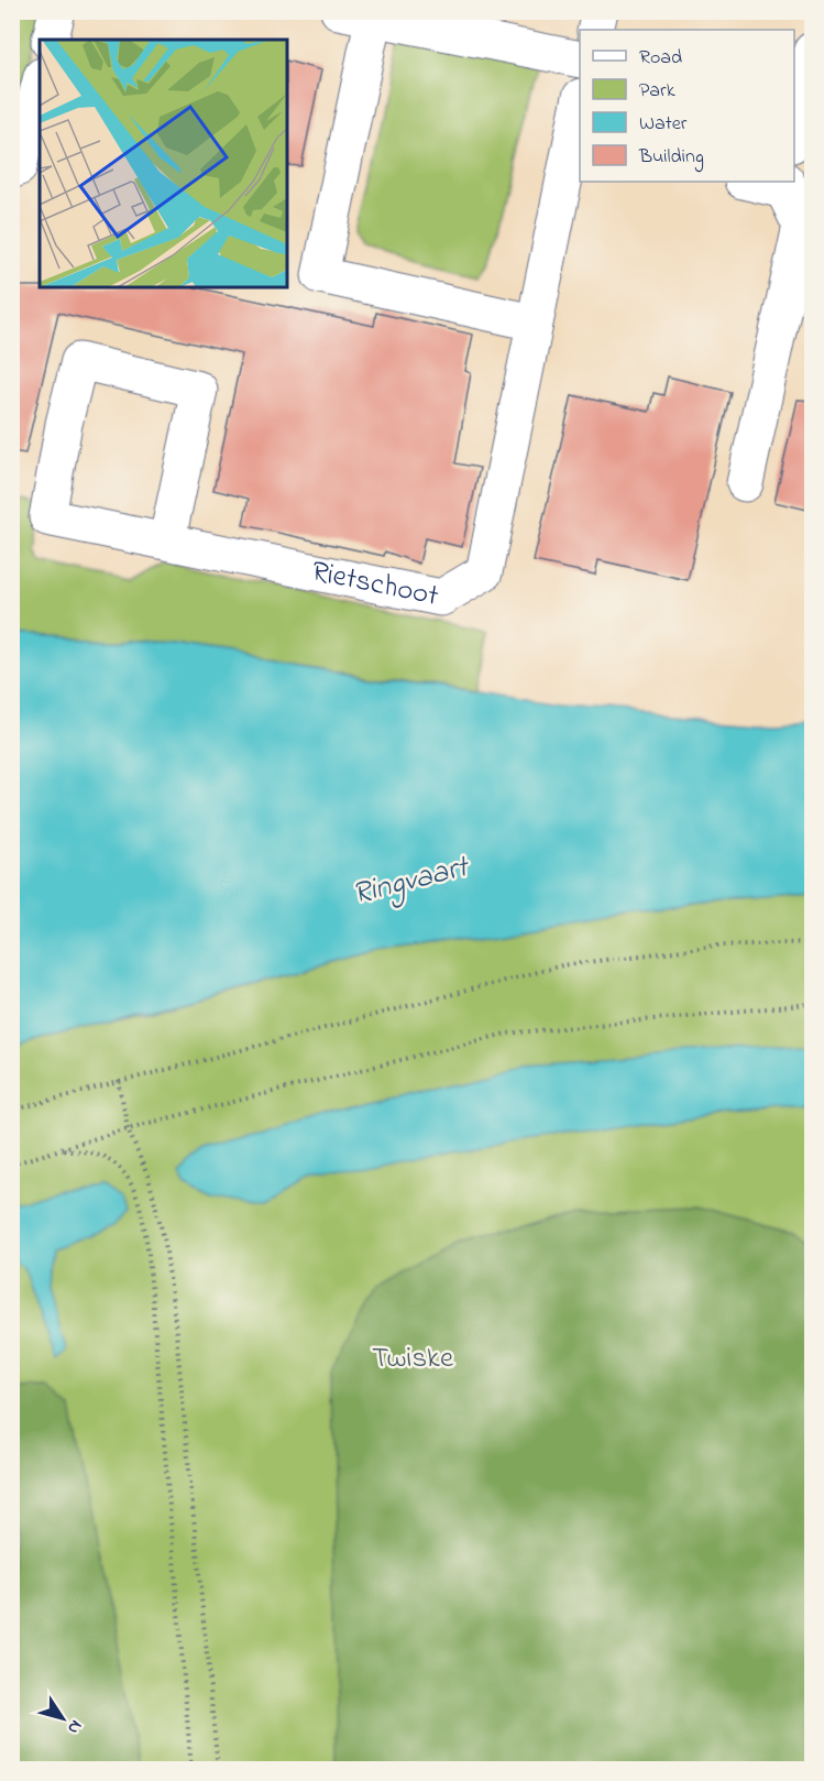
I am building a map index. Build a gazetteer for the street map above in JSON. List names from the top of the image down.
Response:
{
  "streets": {
    "street": ["Rietschoot"]
  },
  "water": ["Ringvaart"],
  "parks": ["Twiske"],
  "legend": [
    "Road",
    "Park",
    "Water",
    "Building"
  ],
  "north": "bottom right"
}
